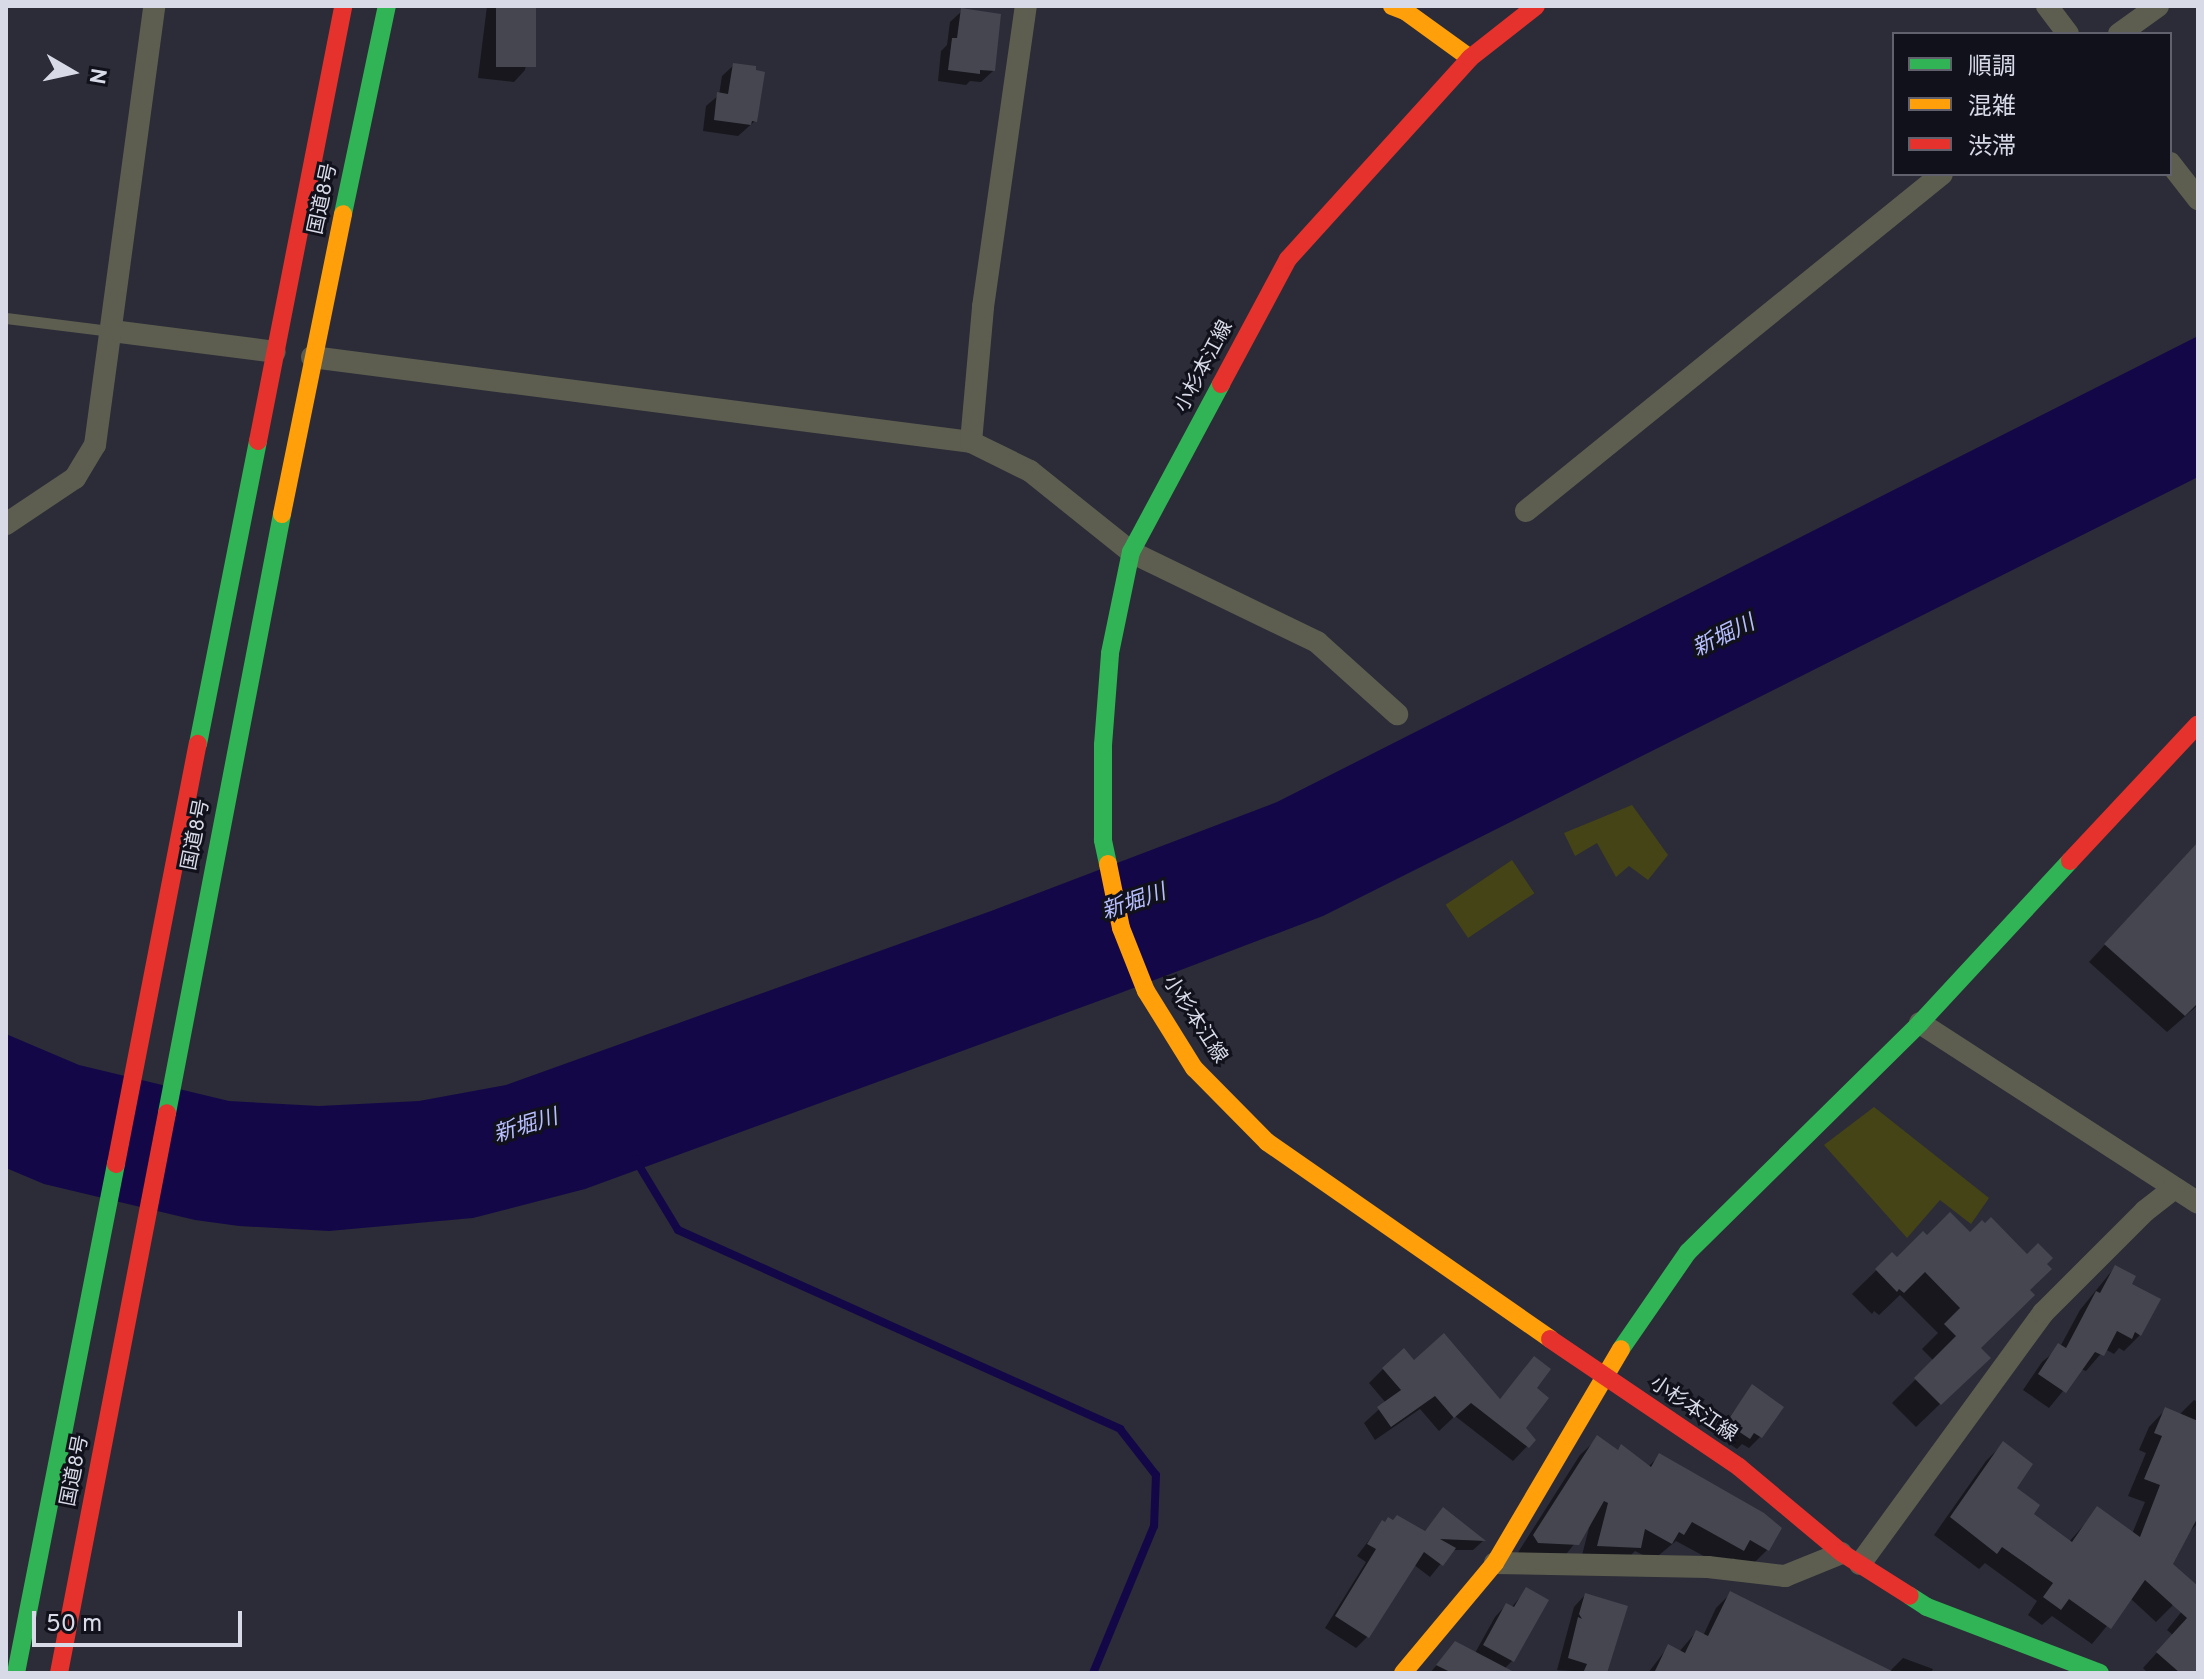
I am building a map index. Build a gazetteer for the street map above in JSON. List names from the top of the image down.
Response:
{
  "streets": {
    "main road": ["国道8号", "小杉本江線"]
  },
  "water": ["新堀川"],
  "legend": ["順調", "混雑", "渋滞"],
  "scale_bar": "50 m",
  "north": "right"
}
